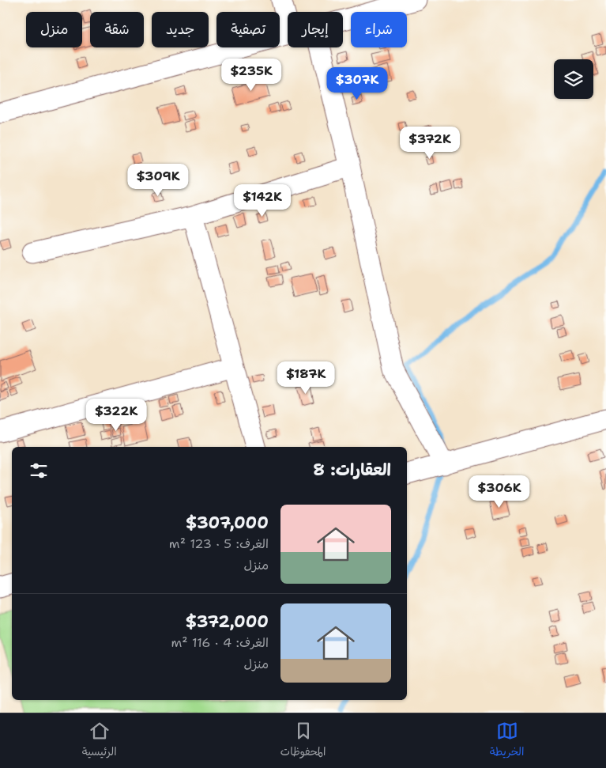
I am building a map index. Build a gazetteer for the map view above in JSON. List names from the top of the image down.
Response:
{
  "page": {
    "chip": [
      "شراء",
      "إيجار",
      "تصفية",
      "جديد",
      "شقة",
      "منزل"
    ],
    "price": [
      "$235K",
      "$307K",
      "$372K",
      "$309K",
      "$142K",
      "$187K",
      "$322K",
      "$306K"
    ],
    "heading": "العقارات: 8",
    "list": [
      {
        "name": "$307,000",
        "note": "الغرف: 5 · 123 m² · منزل"
      },
      {
        "name": "$372,000",
        "note": "الغرف: 4 · 116 m² · منزل"
      }
    ],
    "tabs": ["الخريطة", "المحفوظات", "الرئيسية"]
  }
}
